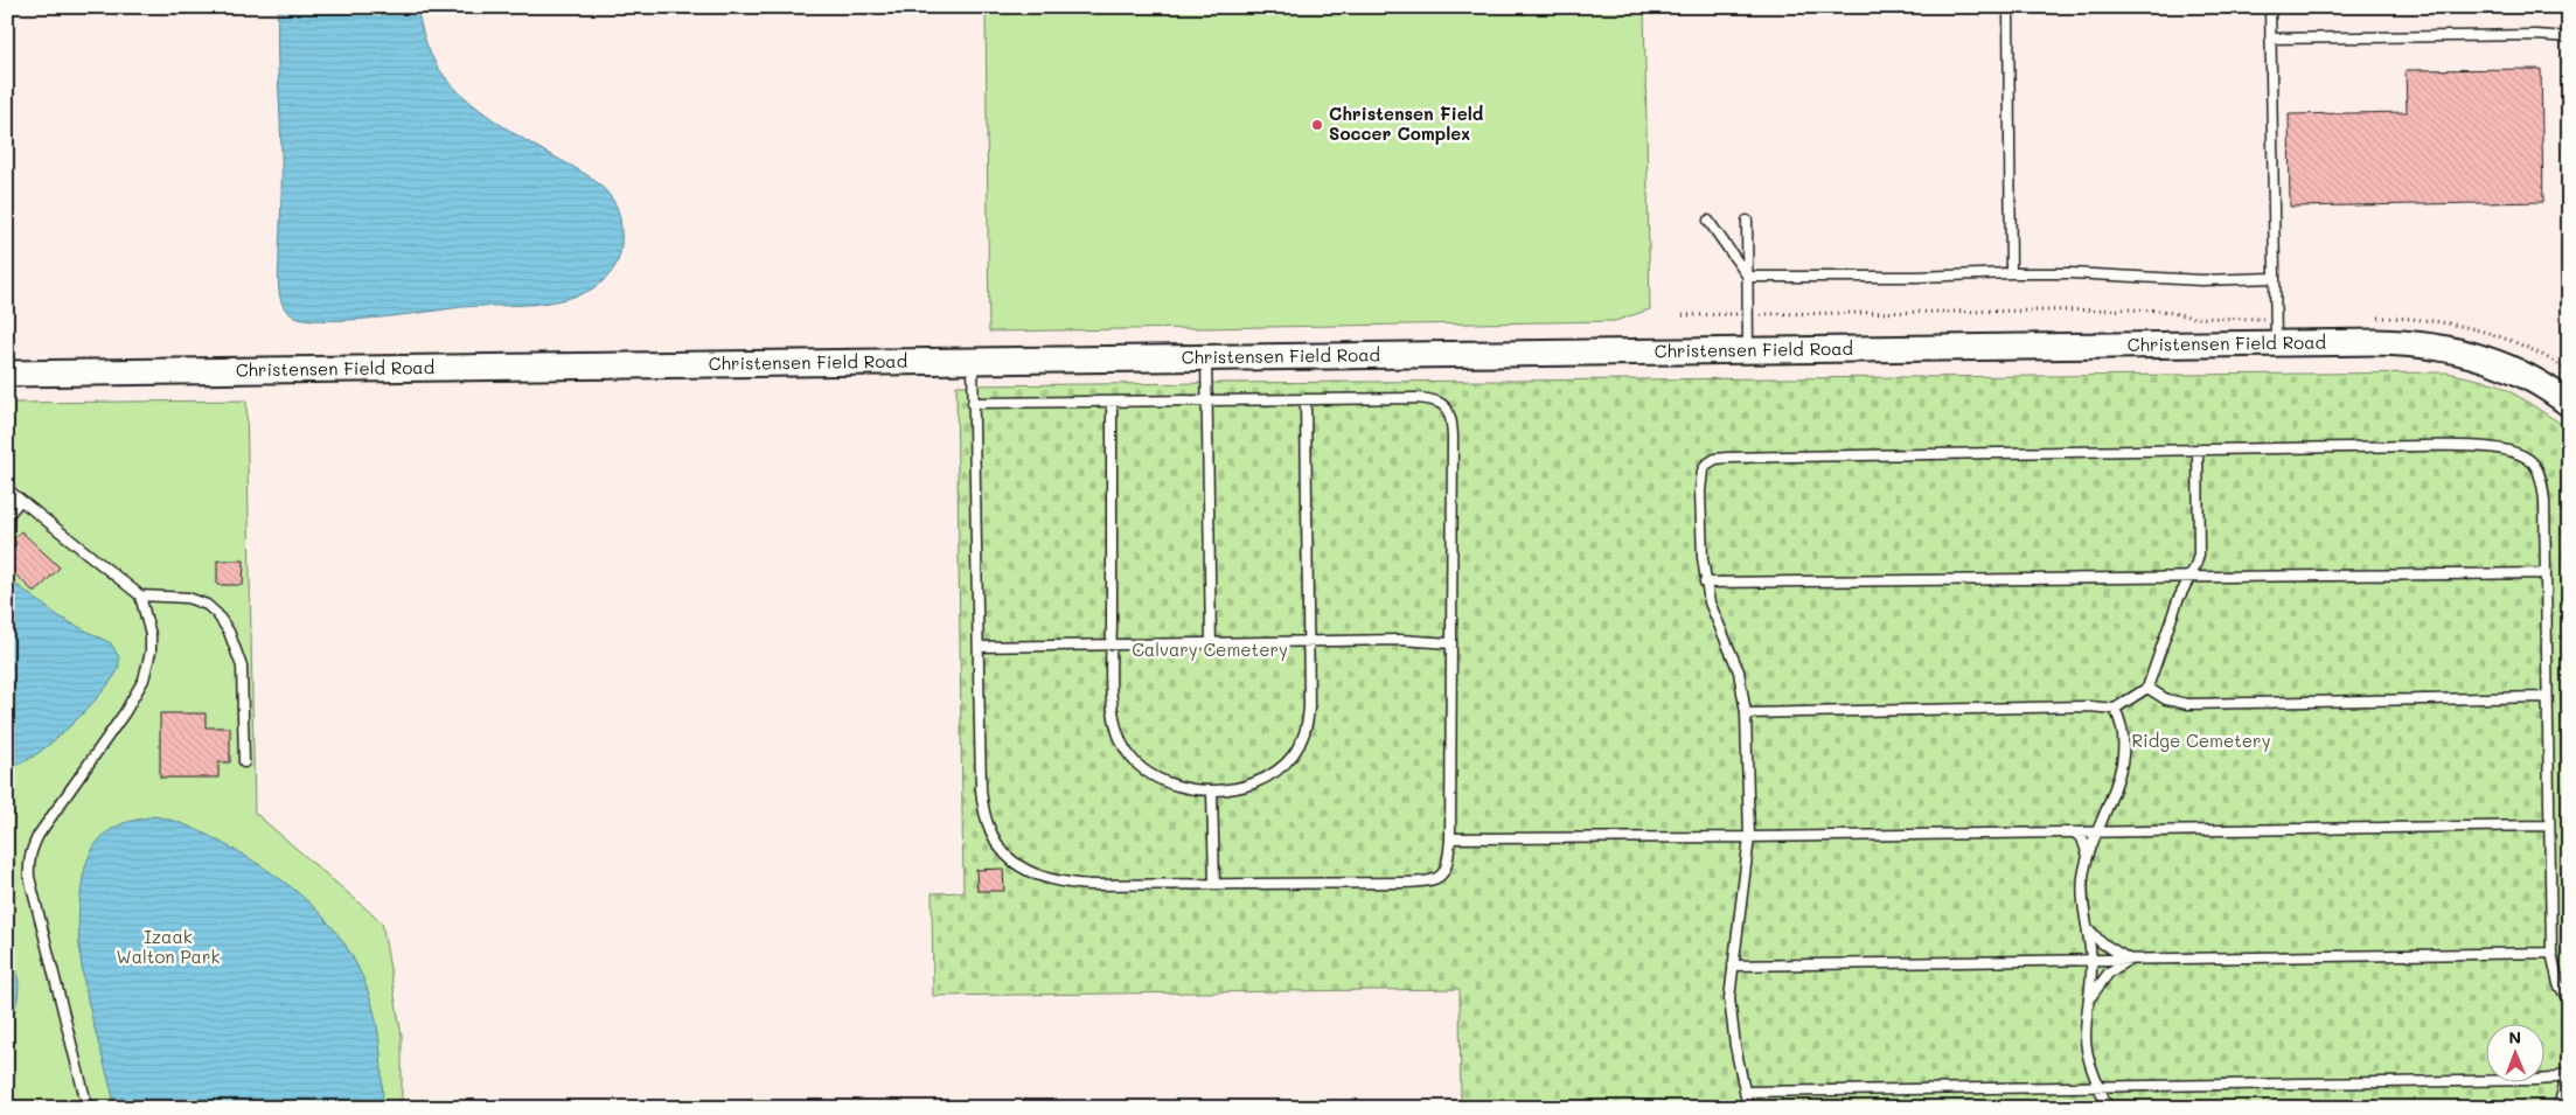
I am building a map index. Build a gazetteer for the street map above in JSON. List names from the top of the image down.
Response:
{
  "streets": {
    "street": ["Christensen Field Road"]
  },
  "parks": ["Calvary Cemetery", "Ridge Cemetery", "Izaak Walton Park"],
  "places": ["Christensen Field Soccer Complex"],
  "north": "top"
}
